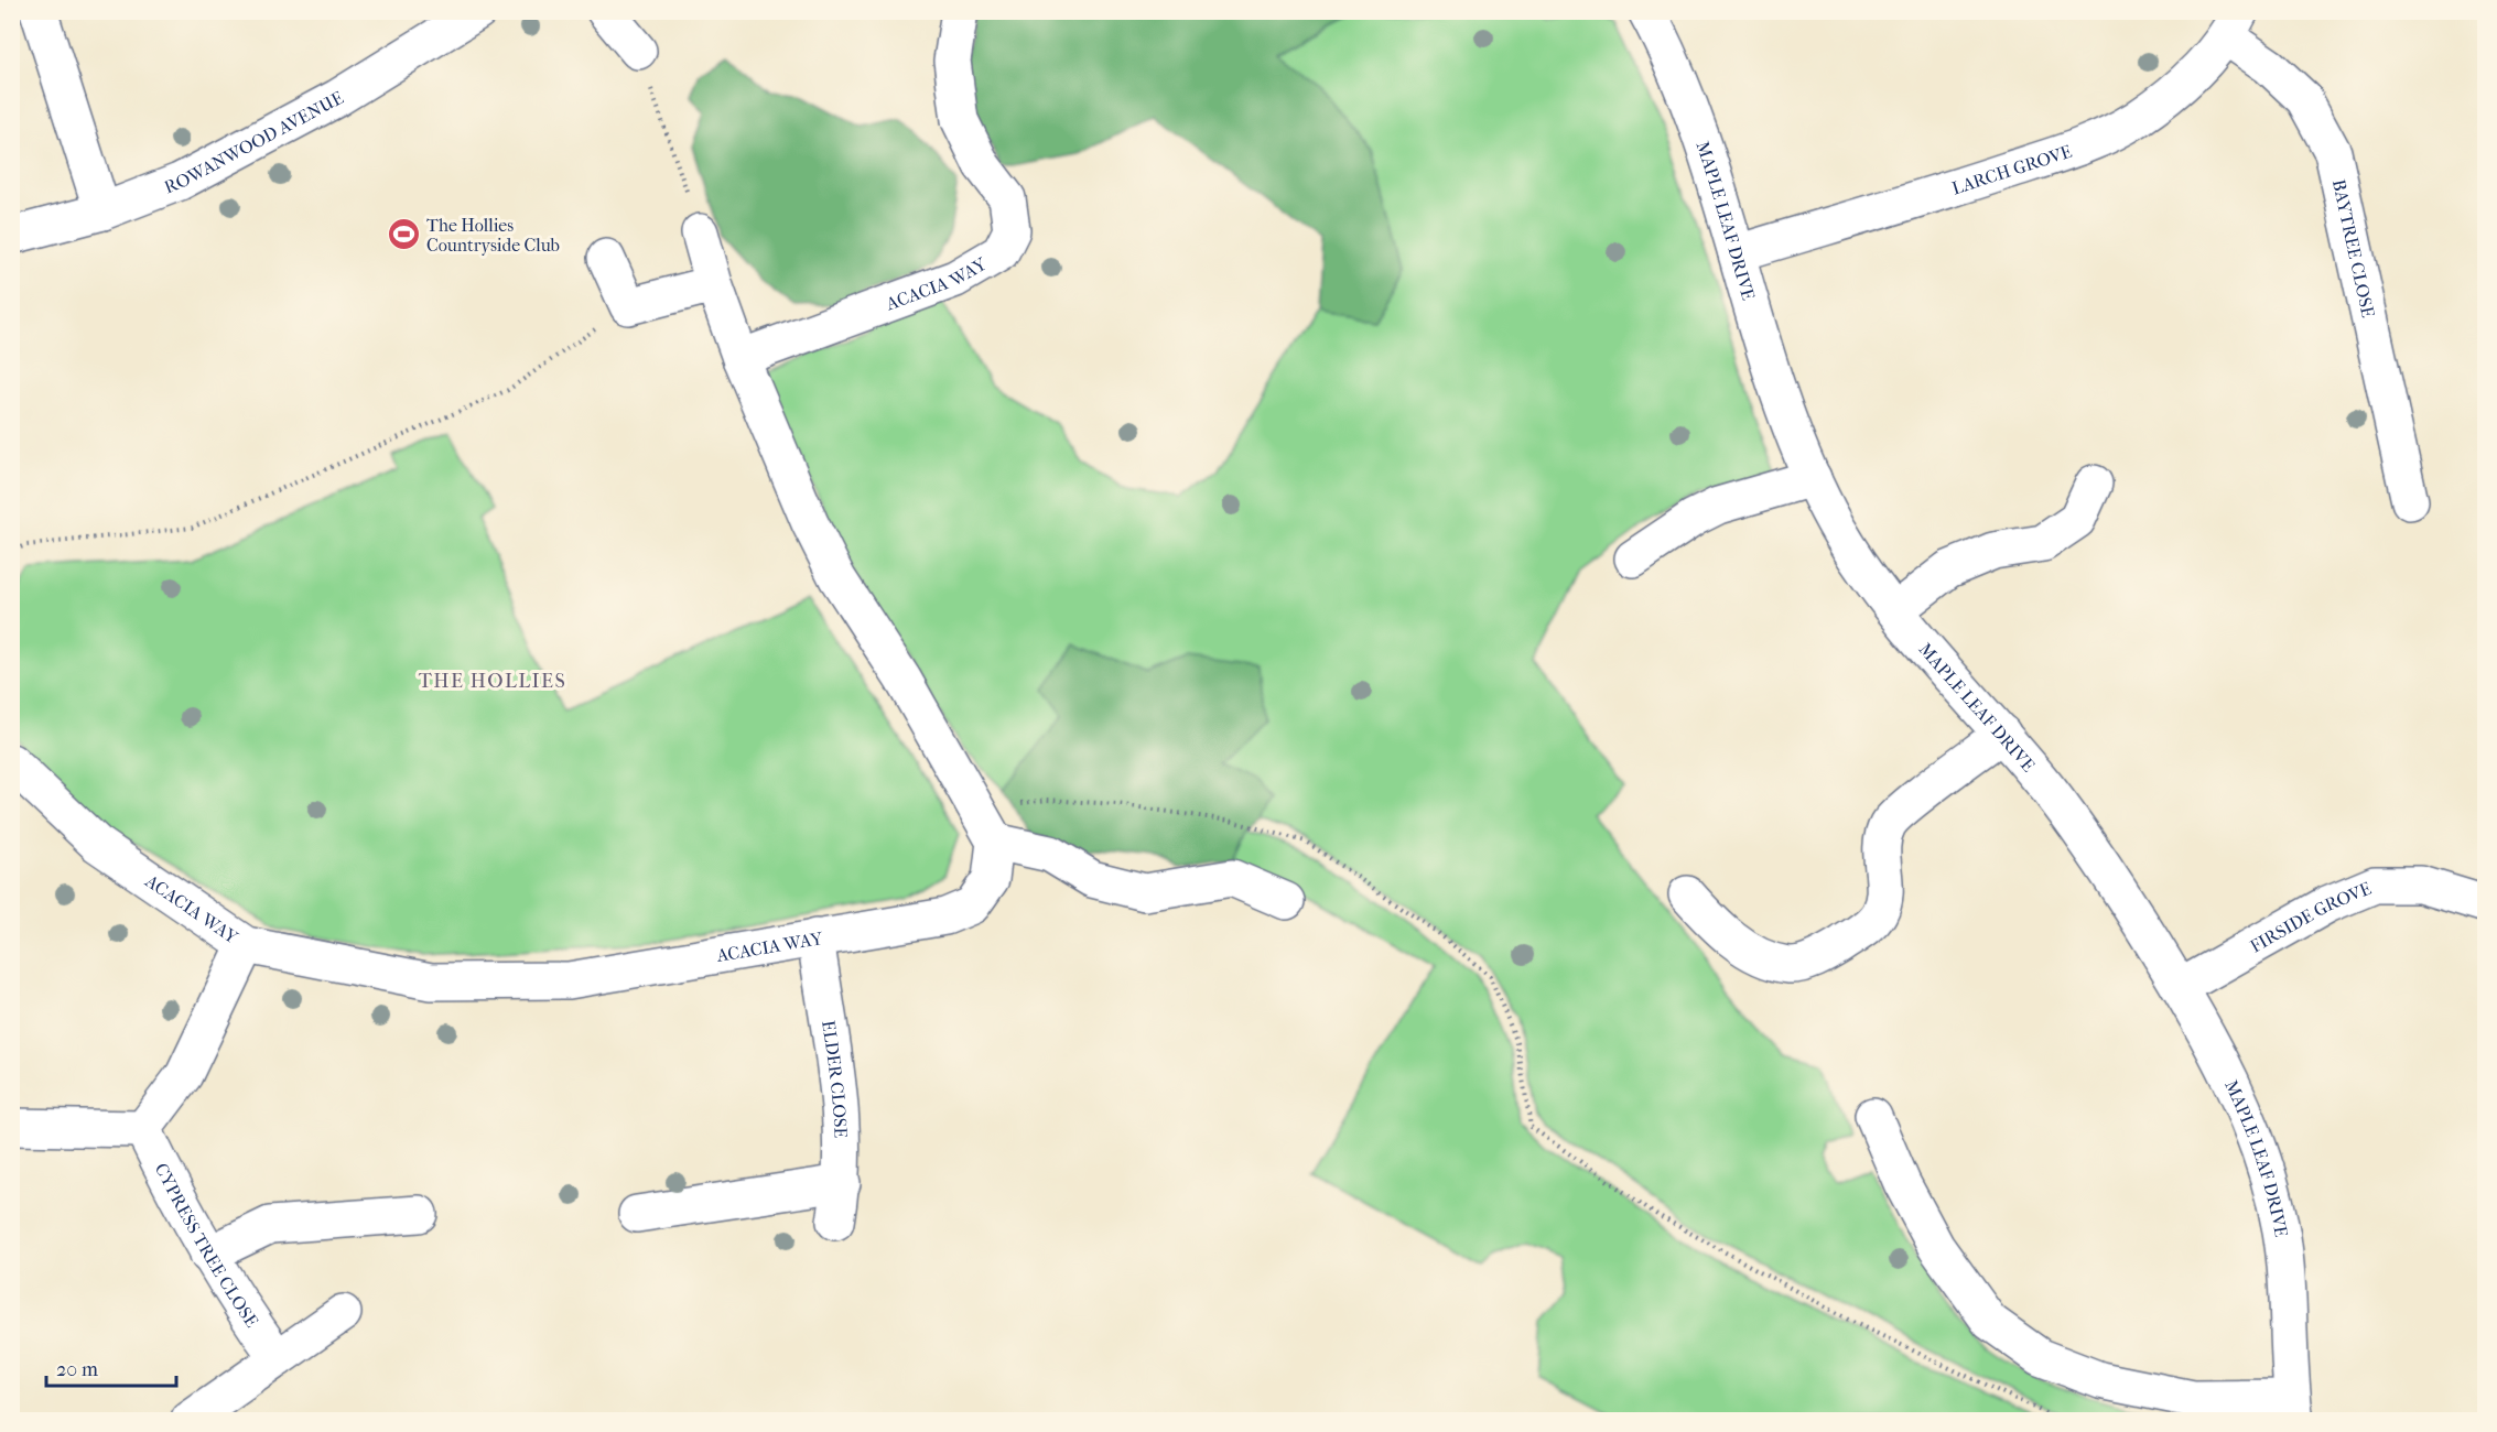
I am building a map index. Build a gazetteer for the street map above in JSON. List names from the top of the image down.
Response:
{
  "streets": {
    "street": [
      "ROWANWOOD AVENUE",
      "LARCH GROVE",
      "MAPLE LEAF DRIVE",
      "BAYTREE CLOSE",
      "ACACIA WAY",
      "FIRSIDE GROVE",
      "ELDER CLOSE",
      "CYPRESS TREE CLOSE"
    ]
  },
  "crossings": [
    ["LARCH GROVE", "MAPLE LEAF DRIVE"],
    ["LARCH GROVE", "BAYTREE CLOSE"],
    ["MAPLE LEAF DRIVE", "FIRSIDE GROVE"],
    ["ACACIA WAY", "ELDER CLOSE"]
  ],
  "districts": ["THE HOLLIES"],
  "places": {
    "sports": ["The Hollies Countryside Club"]
  },
  "scale_bar": "20 m"
}
